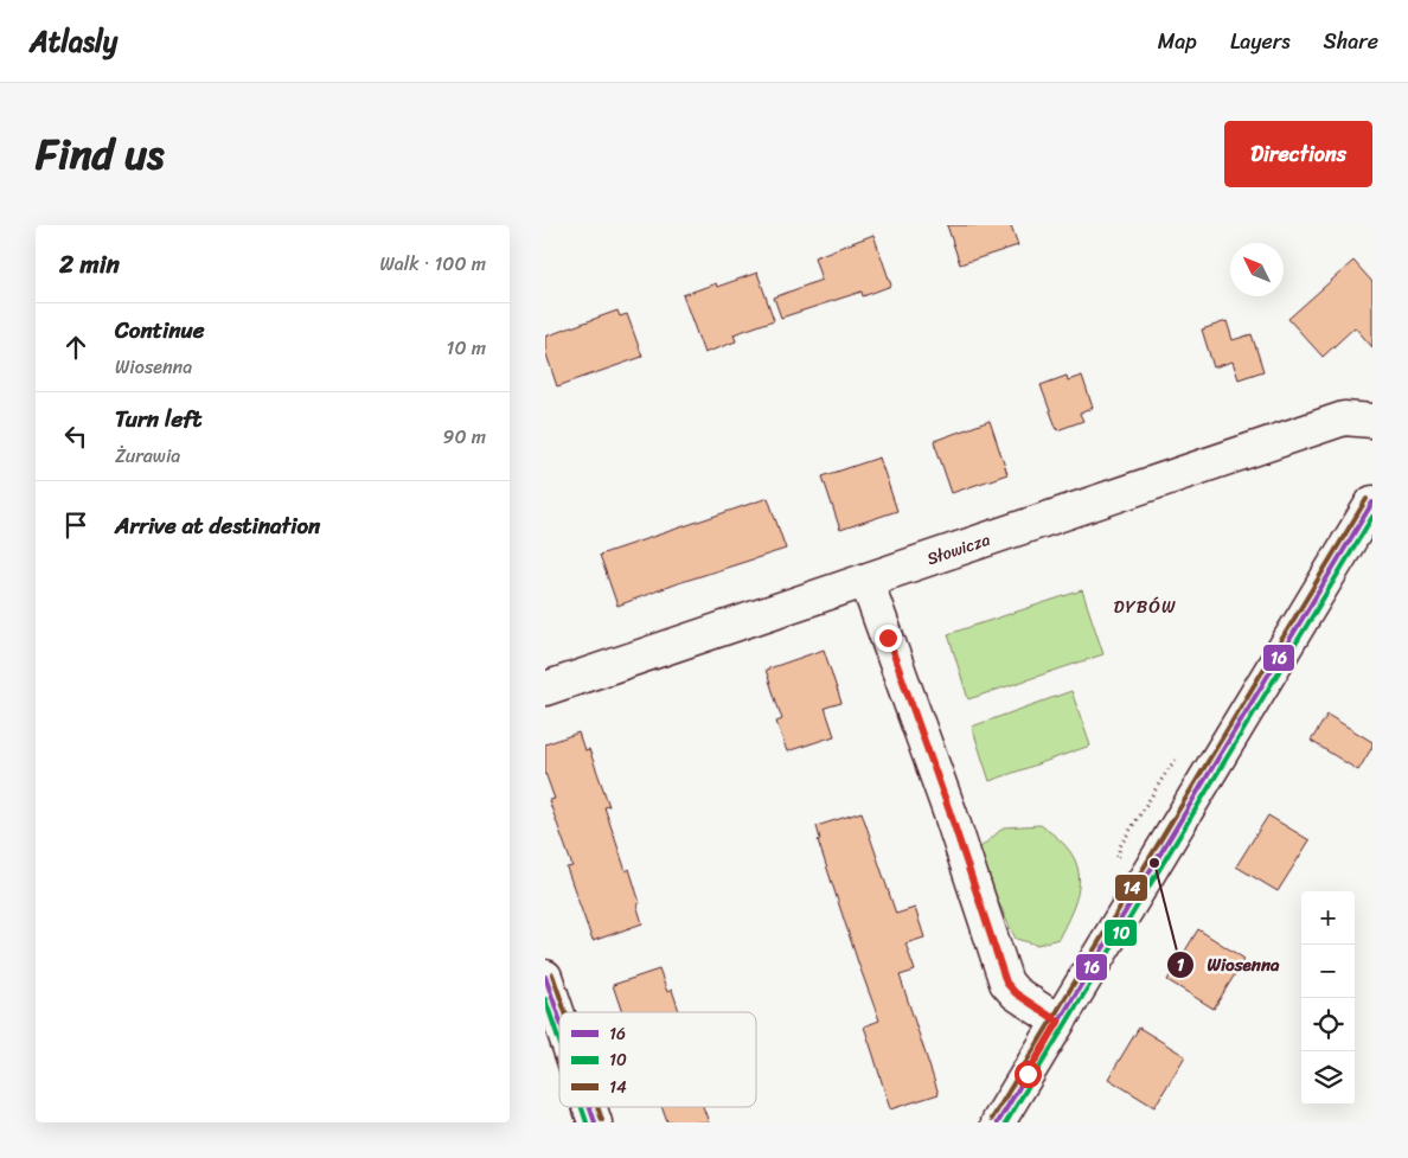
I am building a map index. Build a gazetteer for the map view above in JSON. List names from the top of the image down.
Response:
{
  "streets": {
    "street": ["Słowicza"]
  },
  "districts": ["DYBÓW"],
  "places": ["Wiosenna"],
  "lines": ["transit line 14", "transit line 16", "transit line 10"],
  "legend": ["16", "10", "14"],
  "north": "top left",
  "page": {
    "header": "Atlasly",
    "nav": ["Map", "Layers", "Share"],
    "title": "Find us",
    "buttons": "Directions",
    "heading": ["2 min", "Walk · 100 m"],
    "list": [
      ["Continue", "Wiosenna", "10 m"],
      ["Turn left", "Żurawia", "90 m"],
      "Arrive at destination"
    ],
    "map_buttons": ["+", "−"]
  }
}
